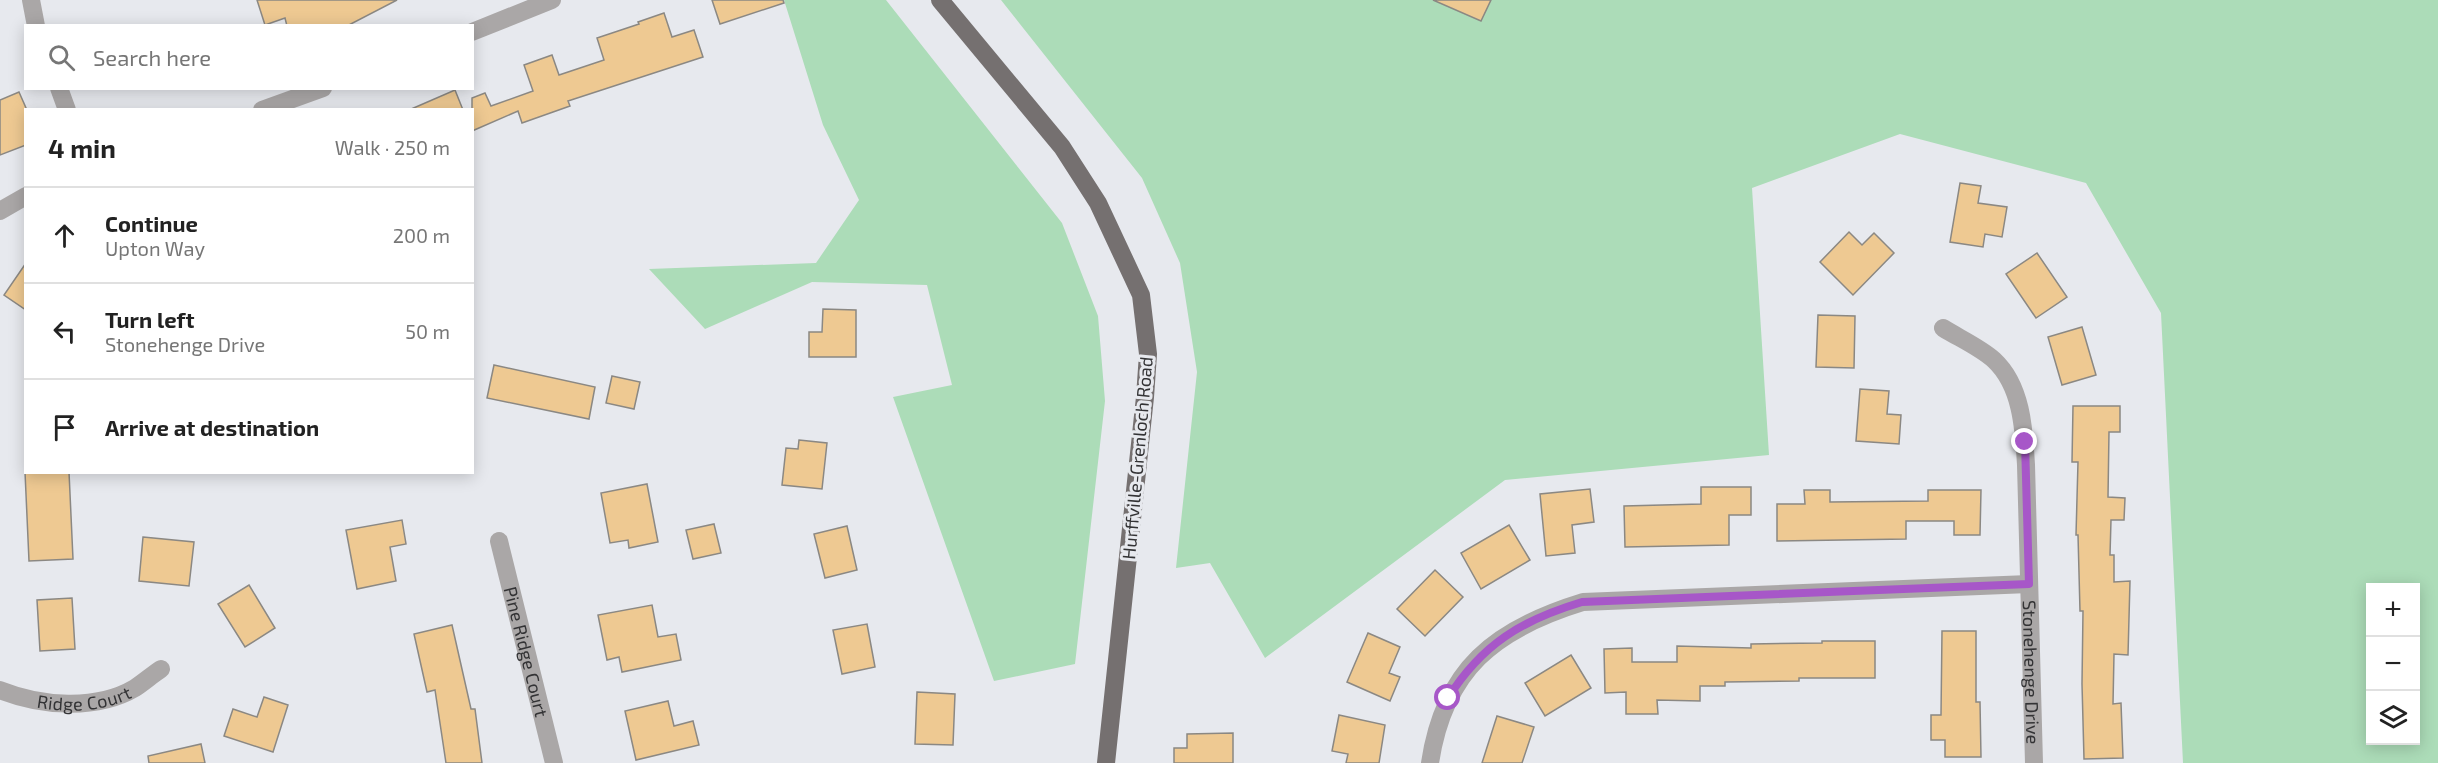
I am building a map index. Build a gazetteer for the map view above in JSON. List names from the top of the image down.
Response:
{
  "streets": {
    "main road": ["Hurffville-Grenloch Road"],
    "street": ["Pine Ridge Court", "Stonehenge Drive", "Ridge Court"]
  },
  "page": {
    "search": "Search here",
    "heading": ["4 min", "Walk · 250 m"],
    "list": [
      ["Continue", "Upton Way", "200 m"],
      ["Turn left", "Stonehenge Drive", "50 m"],
      "Arrive at destination"
    ],
    "map_buttons": ["+", "−"]
  }
}
